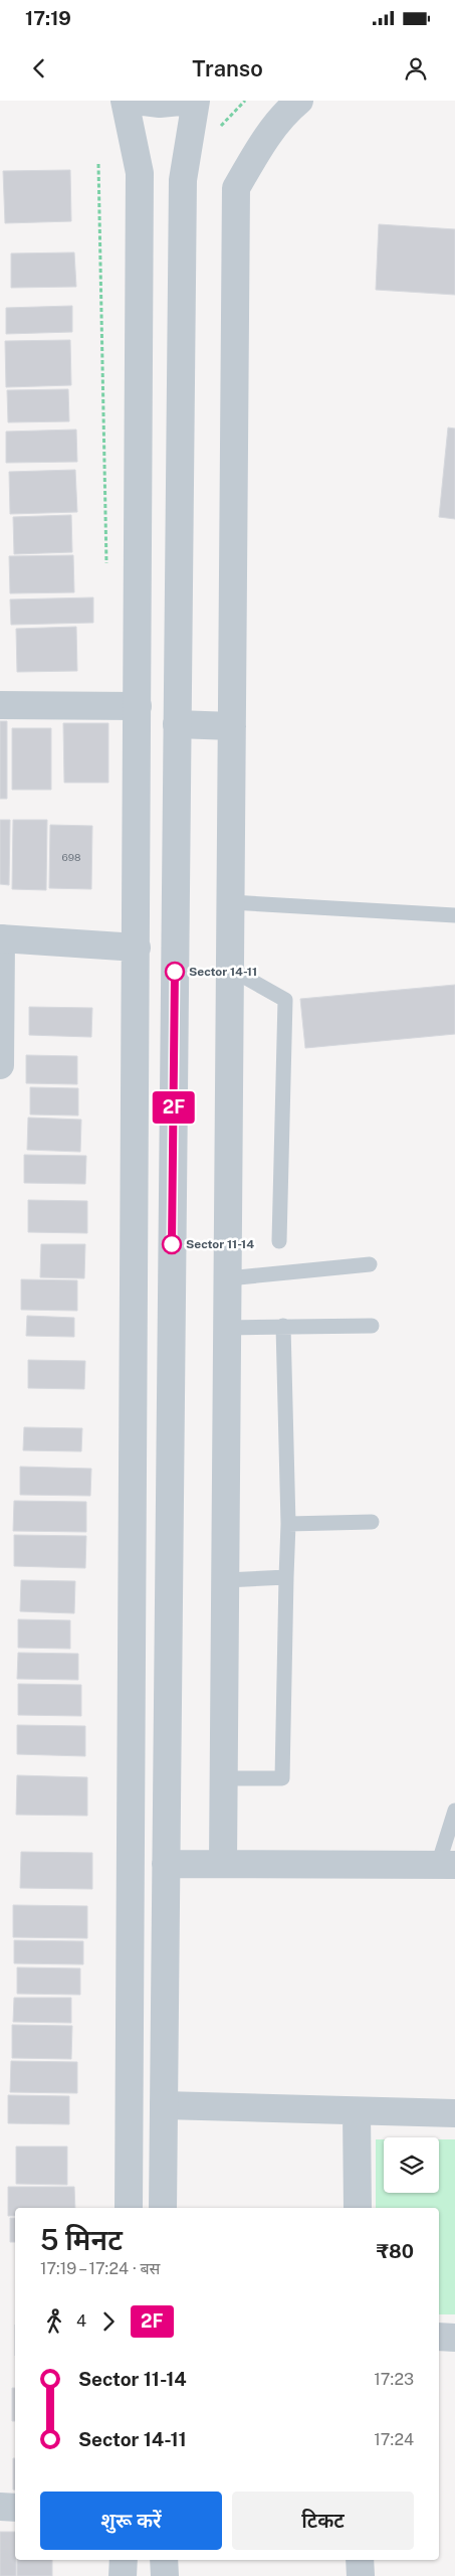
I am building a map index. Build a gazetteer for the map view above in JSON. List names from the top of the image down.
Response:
{
  "places": ["Sector 14-11", "Sector 11-14"],
  "lines": ["bus line 2F"],
  "house_numbers": ["698"],
  "page": {
    "status": "17:19",
    "header": "Transo",
    "on_map": "2F",
    "heading": ["5 मिनट", "17:19 – 17:24 · बस", "₹80"],
    "legs": ["4", "2F"],
    "list": [
      {
        "name": "Sector 11-14",
        "value": "17:23"
      },
      {
        "name": "Sector 14-11",
        "value": "17:24"
      }
    ],
    "buttons": ["शुरू करें", "टिकट"]
  }
}
